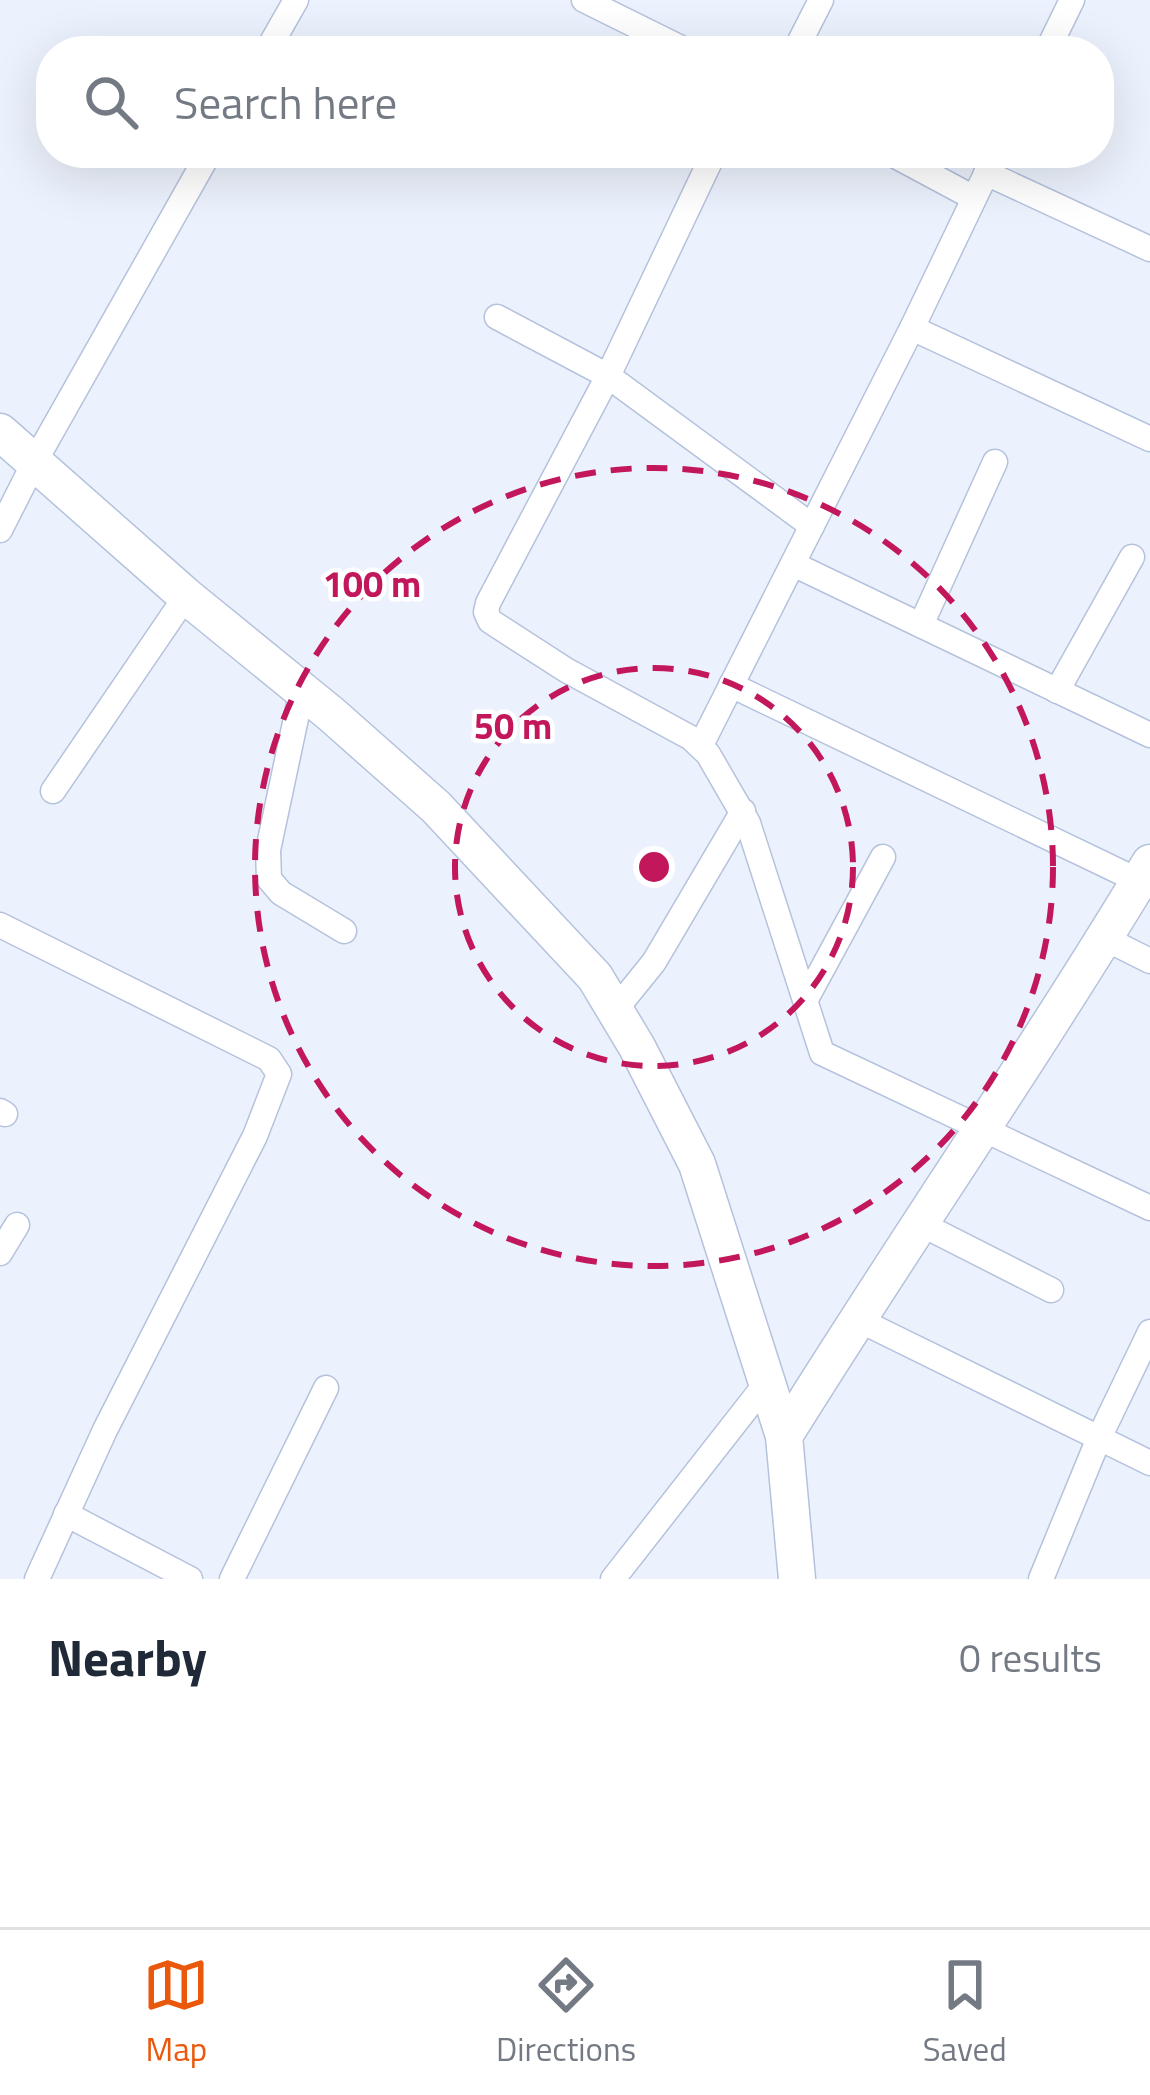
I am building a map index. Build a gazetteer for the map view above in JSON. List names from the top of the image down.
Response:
{
  "page": {
    "search": "Search here",
    "heading": ["Nearby", "0 results"],
    "nav": ["Map", "Directions", "Saved"]
  },
  "rings": ["100 m", "50 m"]
}
